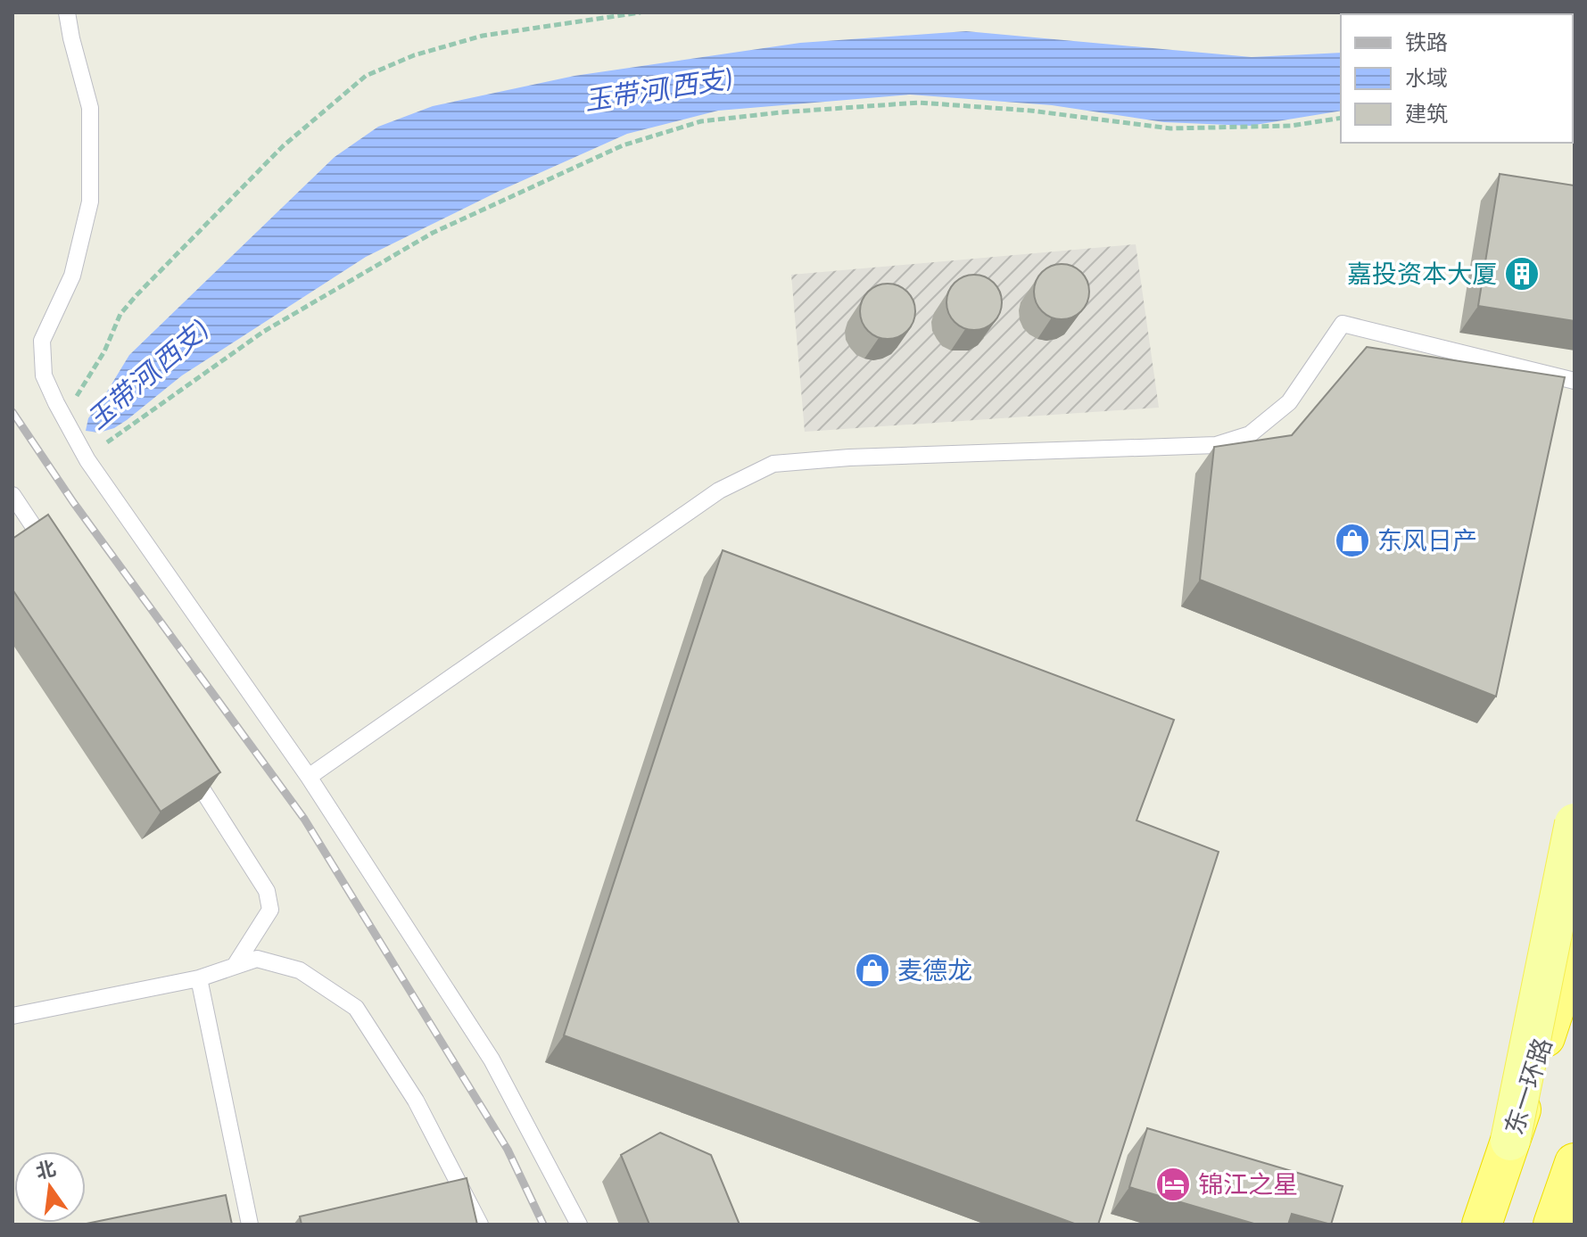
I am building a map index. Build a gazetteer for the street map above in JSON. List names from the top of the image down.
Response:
{
  "streets": {
    "highway": ["东一环路"]
  },
  "water": ["玉带河(西支)"],
  "places": {
    "building": ["嘉投资本大厦"],
    "shop": ["东风日产", "麦德龙"],
    "hotel": ["锦江之星"]
  },
  "legend": ["铁路", "水域", "建筑"],
  "north": "top"
}
